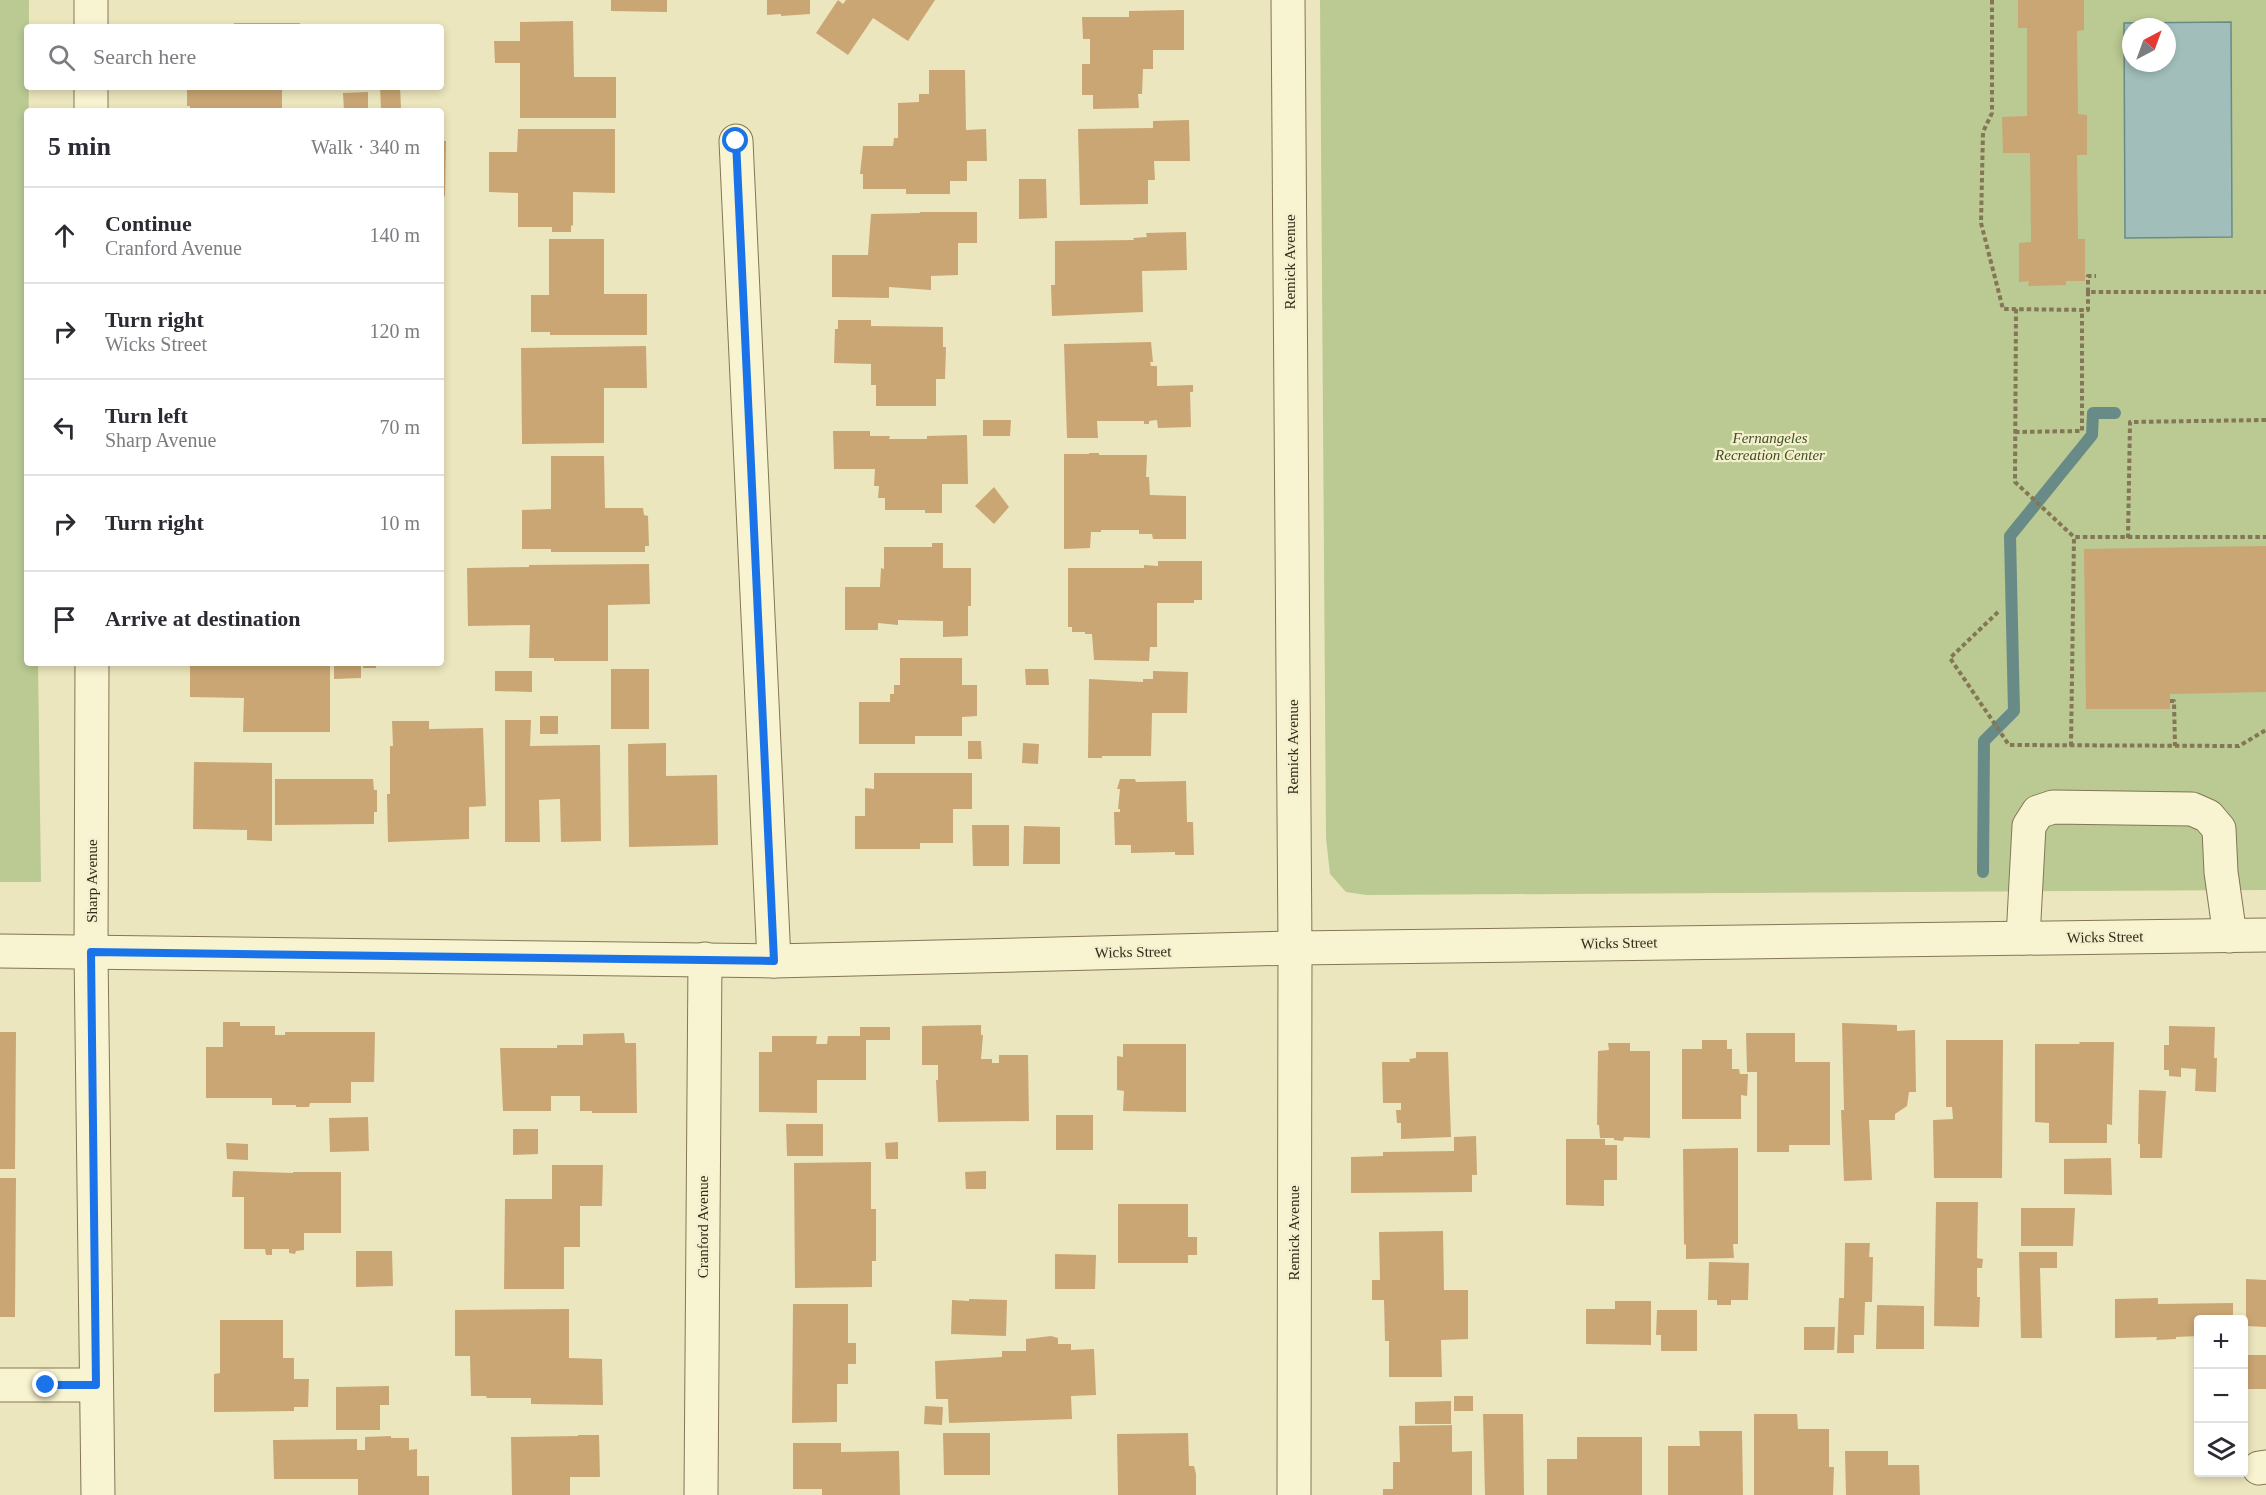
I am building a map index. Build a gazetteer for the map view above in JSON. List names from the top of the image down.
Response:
{
  "streets": {
    "street": [
      "Remick Avenue",
      "Sharp Avenue",
      "Wicks Street",
      "Cranford Avenue"
    ]
  },
  "crossings": [
    ["Remick Avenue", "Wicks Street"],
    ["Sharp Avenue", "Wicks Street"],
    ["Wicks Street", "Cranford Avenue"]
  ],
  "parks": ["Fernangeles Recreation Center"],
  "north": "top right",
  "page": {
    "search": "Search here",
    "heading": ["5 min", "Walk · 340 m"],
    "list": [
      ["Continue", "Cranford Avenue", "140 m"],
      ["Turn right", "Wicks Street", "120 m"],
      ["Turn left", "Sharp Avenue", "70 m"],
      ["Turn right", "10 m"],
      "Arrive at destination"
    ],
    "map_buttons": ["+", "−"]
  }
}
